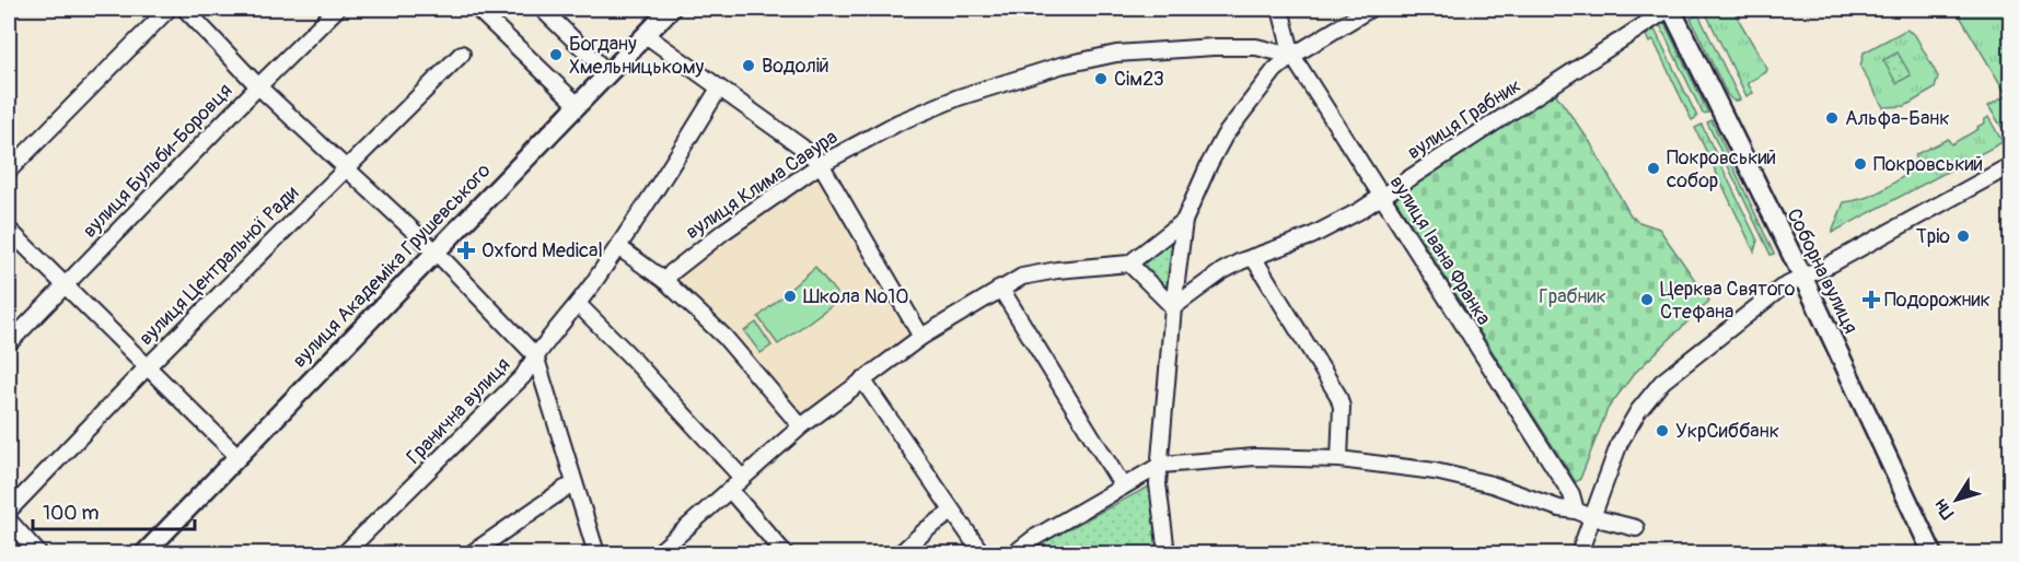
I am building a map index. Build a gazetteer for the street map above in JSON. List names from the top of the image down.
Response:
{
  "streets": {
    "main road": ["вулиця Академіка Грушевського", "Соборна вулиця"],
    "street": [
      "вулиця Грабник",
      "вулиця Бульби-Боровця",
      "вулиця Клима Савура",
      "вулиця Івана Франка",
      "вулиця Центральної Ради",
      "Гранична вулиця"
    ]
  },
  "crossings": [
    ["вулиця Грабник", "вулиця Івана Франка"],
    ["вулиця Грабник", "Соборна вулиця"],
    ["вулиця Клима Савура", "вулиця Івана Франка"]
  ],
  "parks": ["Грабник"],
  "places": {
    "other": [
      "Богдану Хмельницькому",
      "Водолій",
      "Сім23",
      "Альфа-Банк",
      "Покровський",
      "Покровський собор",
      "Тріо",
      "Школа №10",
      "Церква Святого Стефана",
      "УкрСиббанк"
    ],
    "health": ["Oxford Medical", "Подорожник"]
  },
  "scale_bar": "100 m",
  "north": "bottom left"
}
